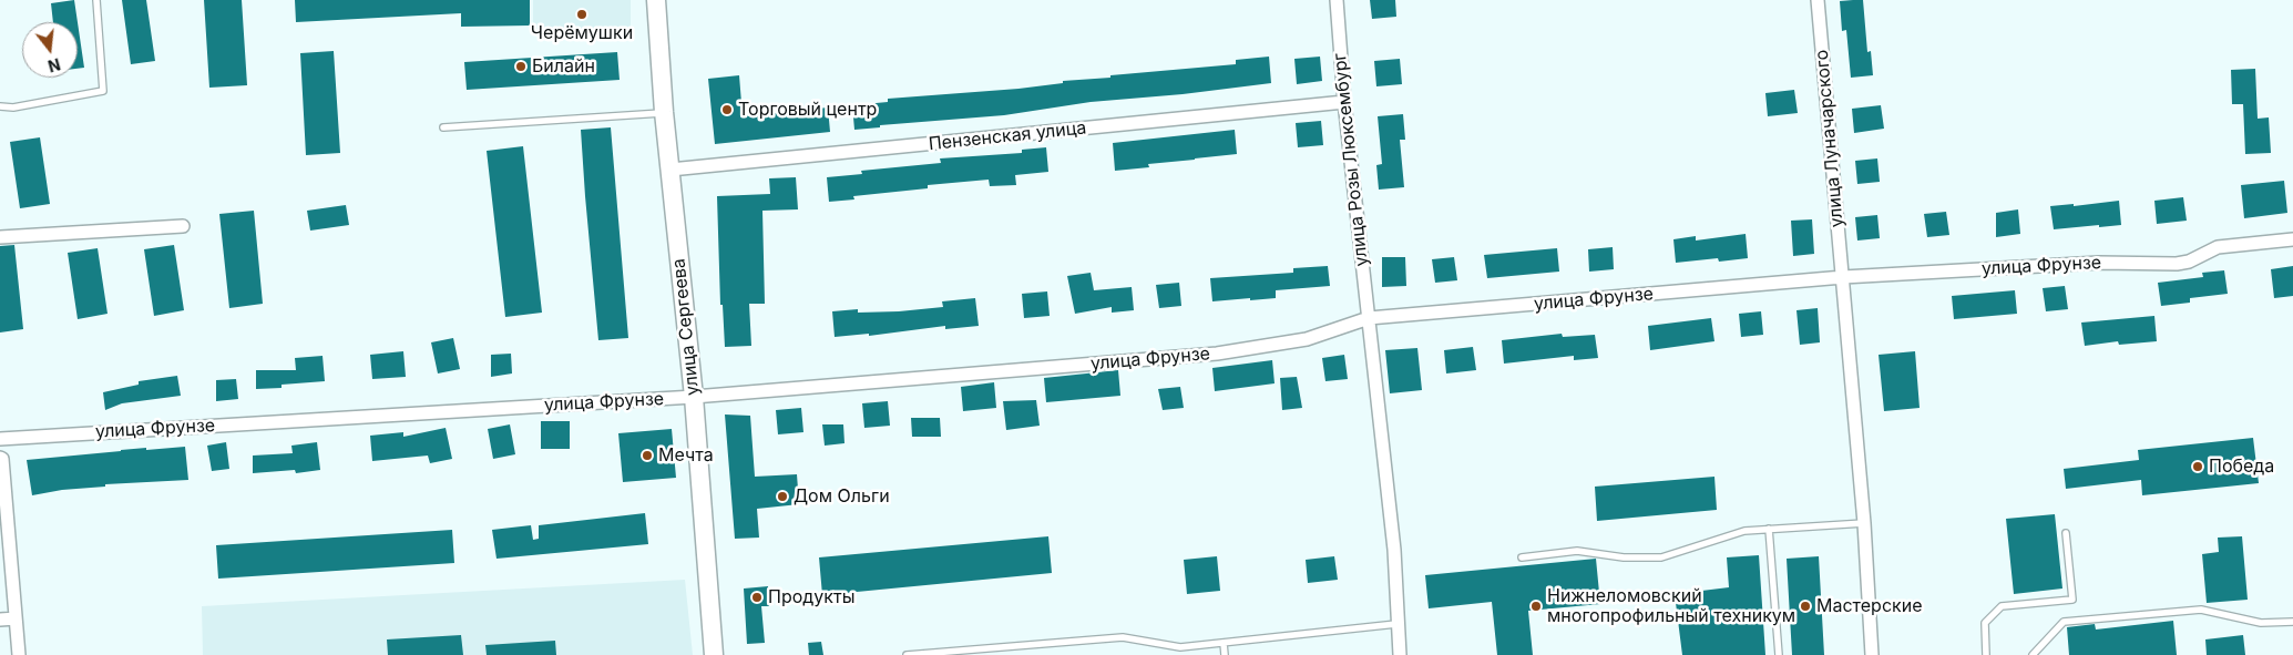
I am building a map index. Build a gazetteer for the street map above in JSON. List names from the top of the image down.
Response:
{
  "streets": {
    "main road": ["улица Сергеева"],
    "street": [
      "Пензенская улица",
      "улица Луначарского",
      "улица Розы Люксембург",
      "улица Фрунзе"
    ]
  },
  "crossings": [
    ["Пензенская улица", "улица Розы Люксембург"],
    ["Пензенская улица", "улица Сергеева"],
    ["улица Луначарского", "улица Фрунзе"],
    ["улица Розы Люксембург", "улица Фрунзе"],
    ["улица Фрунзе", "улица Сергеева"]
  ],
  "places": [
    "Черёмушки",
    "Билайн",
    "Торговый центр",
    "Мечта",
    "Победа",
    "Дом Ольги",
    "Продукты",
    "Нижнеломовский многопрофильный техникум",
    "Мастерские"
  ],
  "north": "bottom"
}
